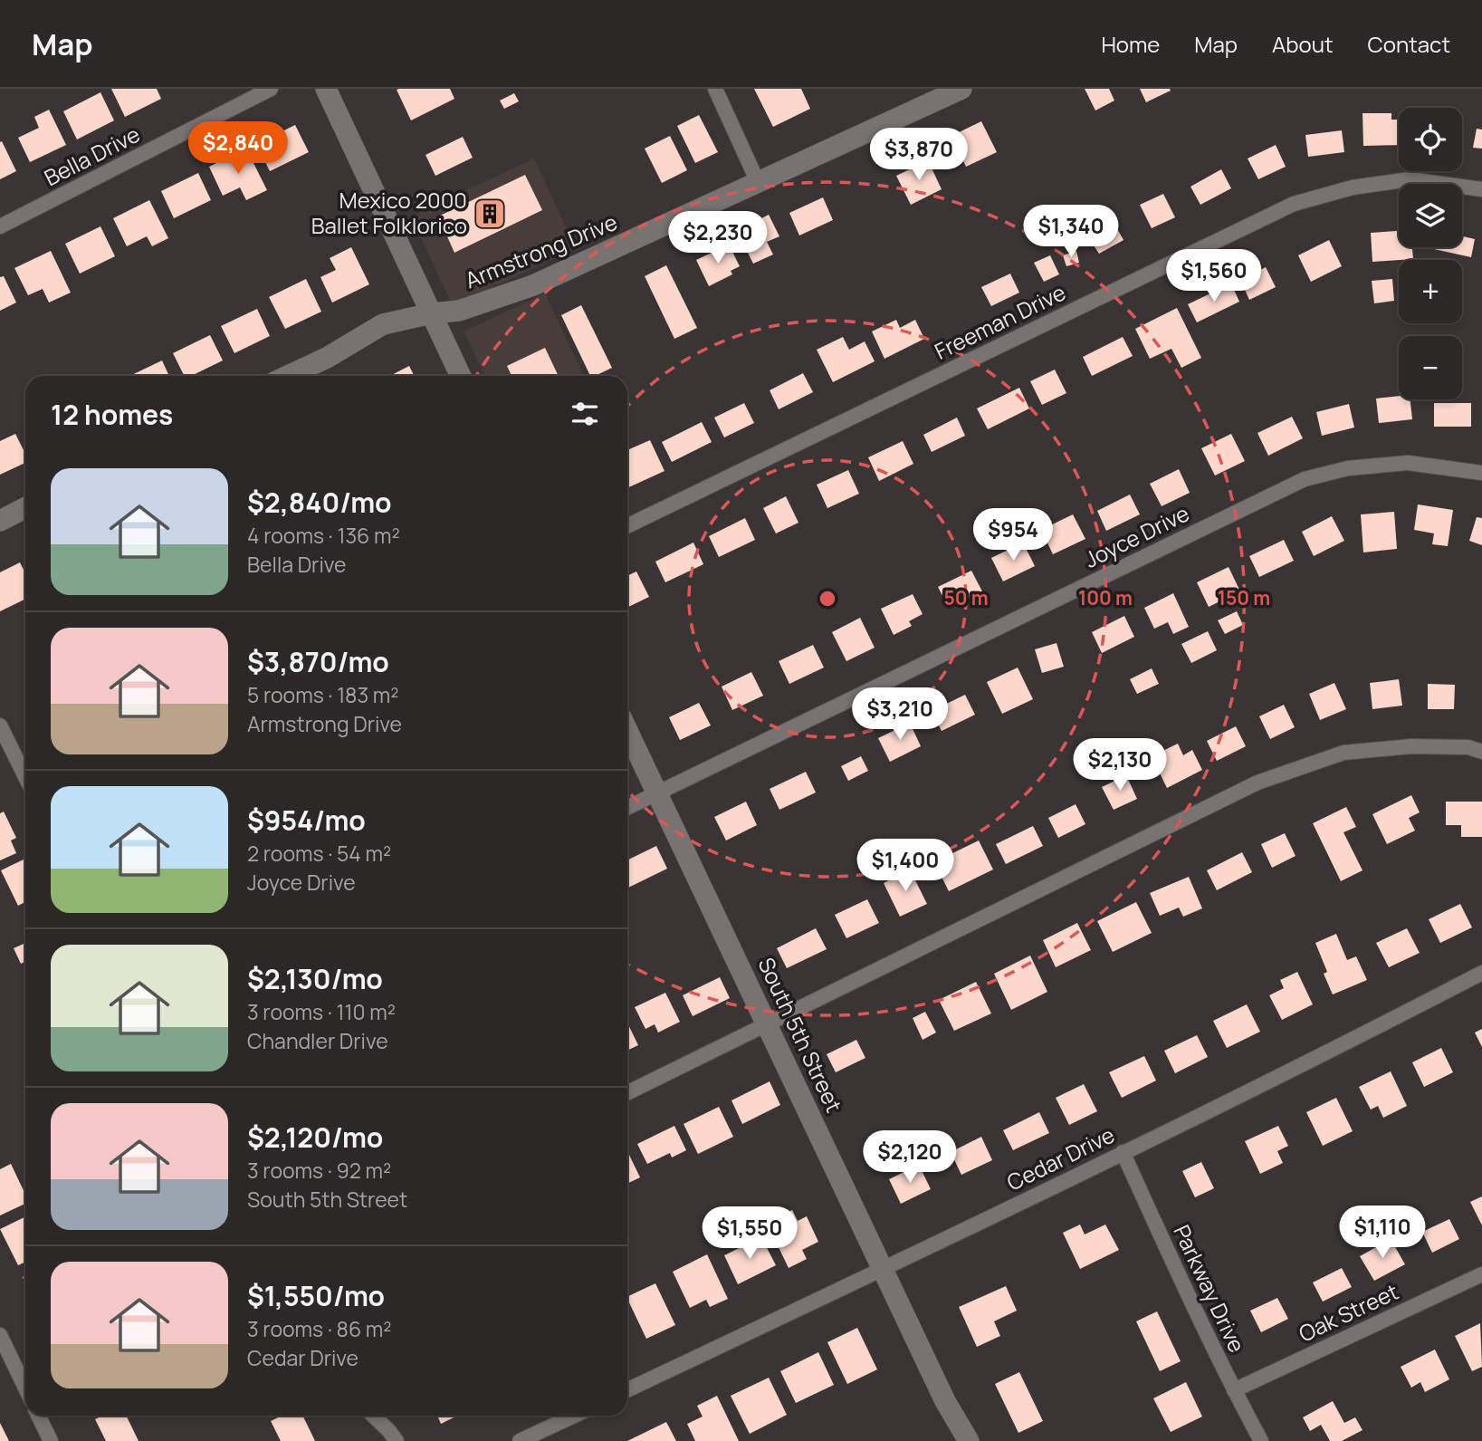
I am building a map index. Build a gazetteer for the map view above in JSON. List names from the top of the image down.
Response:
{
  "streets": {
    "street": [
      "Bella Drive",
      "Armstrong Drive",
      "Freeman Drive",
      "Joyce Drive",
      "South 5th Street",
      "Cedar Drive",
      "Parkway Drive",
      "Oak Street"
    ]
  },
  "crossings": [
    ["Joyce Drive", "South 5th Street"],
    ["South 5th Street", "Cedar Drive"],
    ["Cedar Drive", "Parkway Drive"],
    ["Parkway Drive", "Oak Street"]
  ],
  "places": {
    "building": ["Mexico 2000 Ballet Folklorico"]
  },
  "page": {
    "header": "Map",
    "nav": [
      "Home",
      "Map",
      "About",
      "Contact"
    ],
    "map_buttons": ["+", "−"],
    "price": [
      "$2,840",
      "$3,870",
      "$1,340",
      "$2,230",
      "$1,560",
      "$954",
      "$3,210",
      "$2,130",
      "$1,400",
      "$2,120",
      "$1,110",
      "$1,550"
    ],
    "heading": "12 homes",
    "list": [
      {
        "name": "$2,840/mo",
        "note": "4 rooms · 136 m² · Bella Drive"
      },
      {
        "name": "$3,870/mo",
        "note": "5 rooms · 183 m² · Armstrong Drive"
      },
      {
        "name": "$954/mo",
        "note": "2 rooms · 54 m² · Joyce Drive"
      },
      {
        "name": "$2,130/mo",
        "note": "3 rooms · 110 m² · Chandler Drive"
      },
      {
        "name": "$2,120/mo",
        "note": "3 rooms · 92 m² · South 5th Street"
      },
      {
        "name": "$1,550/mo",
        "note": "3 rooms · 86 m² · Cedar Drive"
      }
    ]
  },
  "rings": ["50 m", "100 m", "150 m"]
}
